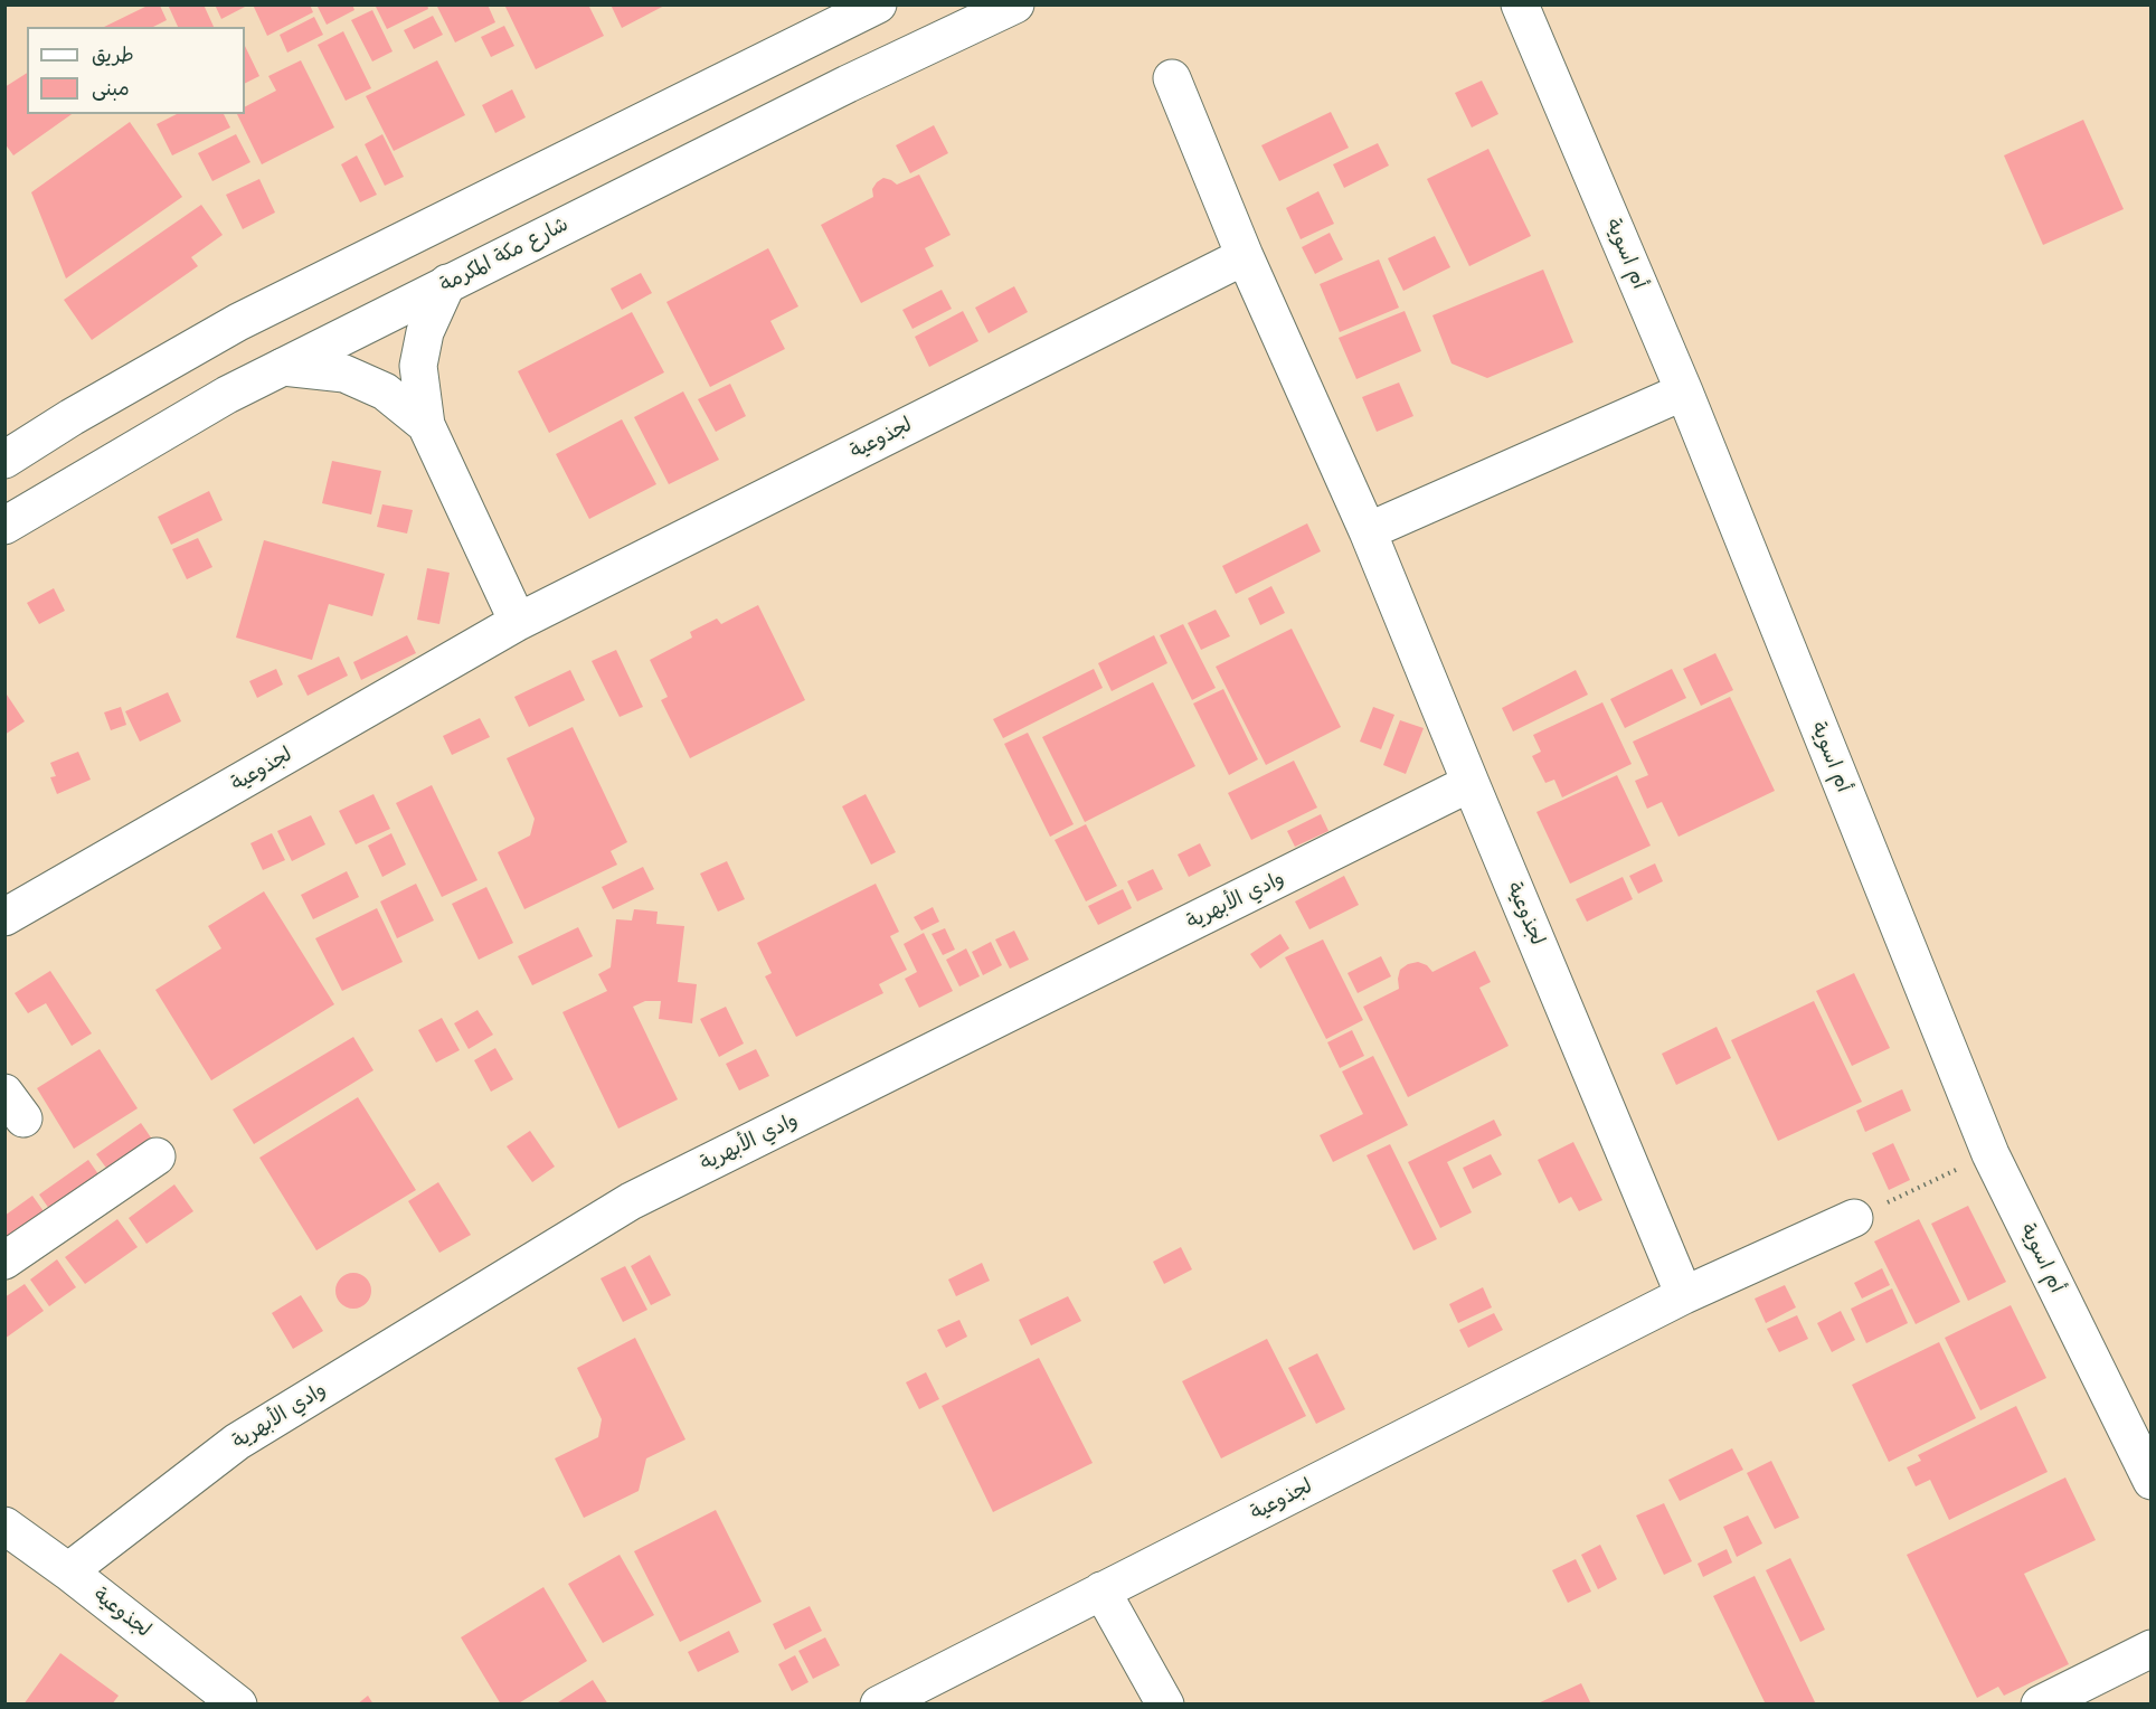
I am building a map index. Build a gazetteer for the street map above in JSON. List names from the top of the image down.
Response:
{
  "streets": {
    "street": [
      "أم اسوية",
      "شارع مكة المكرمة",
      "لجذوعية",
      "وادي الأبهرية"
    ]
  },
  "crossings": [
    ["لجذوعية", "وادي الأبهرية"]
  ],
  "legend": ["طريق", "مبنى"]
}
